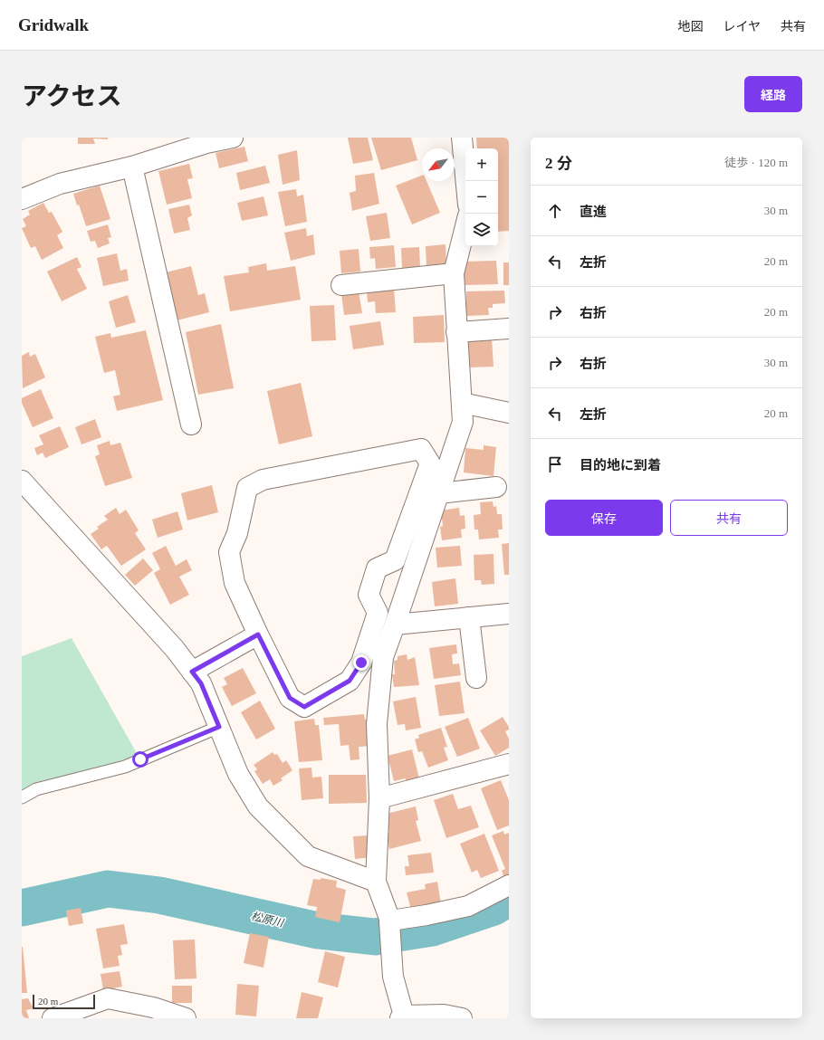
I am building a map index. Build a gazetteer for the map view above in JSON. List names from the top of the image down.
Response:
{
  "water": ["松原川"],
  "scale_bar": "20 m",
  "north": "bottom left",
  "page": {
    "header": "Gridwalk",
    "nav": ["地図", "レイヤ", "共有"],
    "title": "アクセス",
    "buttons": [
      "経路",
      ["保存", "共有"]
    ],
    "heading": ["2 分", "徒歩 · 120 m"],
    "map_buttons": ["+", "−"],
    "list": [
      ["直進", "30 m"],
      ["左折", "20 m"],
      ["右折", "20 m"],
      ["右折", "30 m"],
      ["左折", "20 m"],
      "目的地に到着"
    ],
    "scale": "20 m"
  }
}
